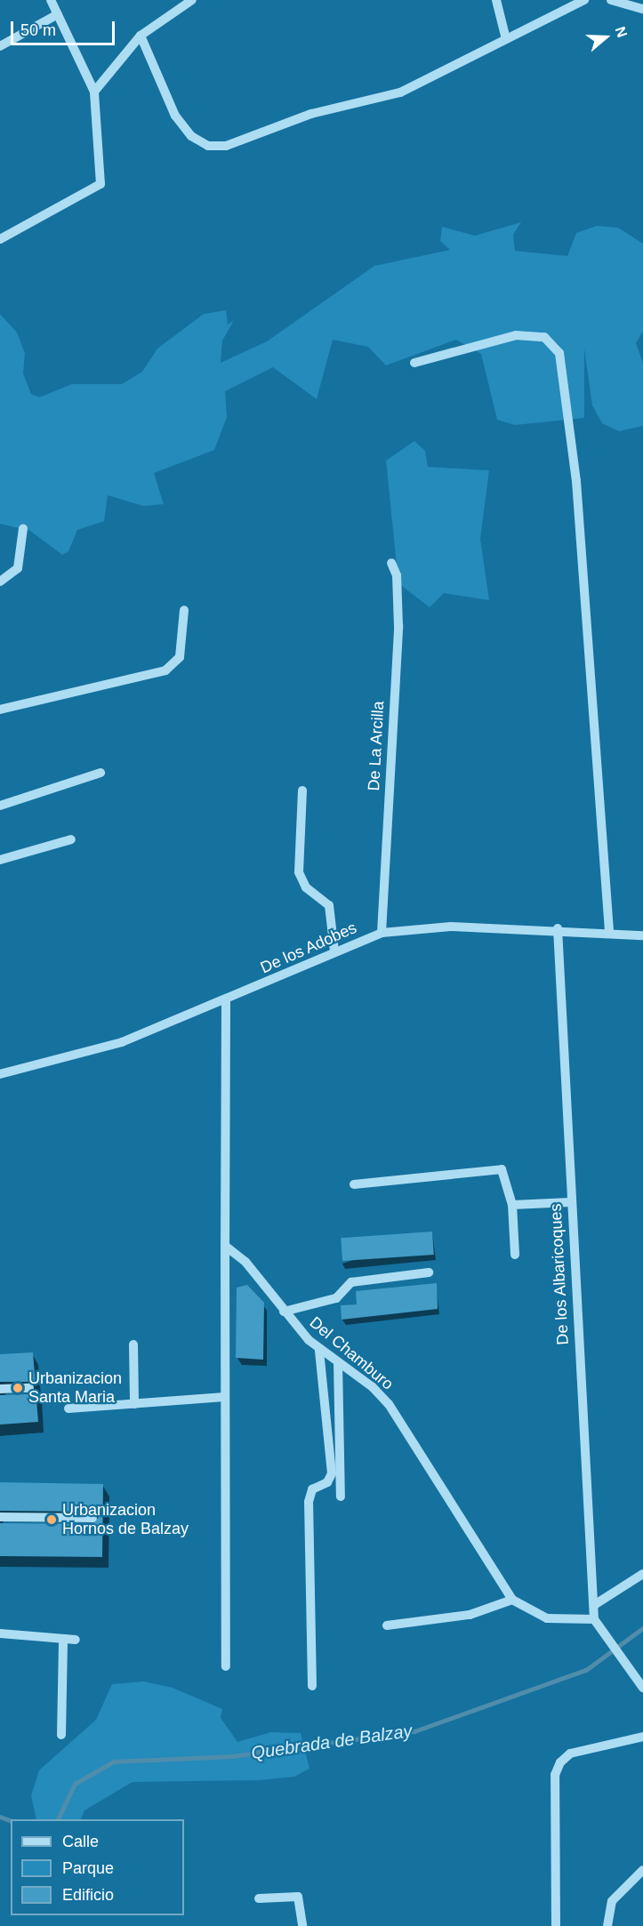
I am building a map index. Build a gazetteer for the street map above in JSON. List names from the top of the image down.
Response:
{
  "streets": {
    "street": [
      "De La Arcilla",
      "De los Adobes",
      "De los Albaricoques",
      "Del Chamburo"
    ]
  },
  "crossings": [
    ["De La Arcilla", "De los Adobes"],
    ["De los Adobes", "De los Albaricoques"],
    ["De los Albaricoques", "Del Chamburo"]
  ],
  "water": ["Quebrada de Balzay"],
  "places": ["Urbanizacion Santa Maria", "Urbanizacion Hornos de Balzay"],
  "legend": ["Calle", "Parque", "Edificio"],
  "scale_bar": "50 m",
  "north": "right"
}
